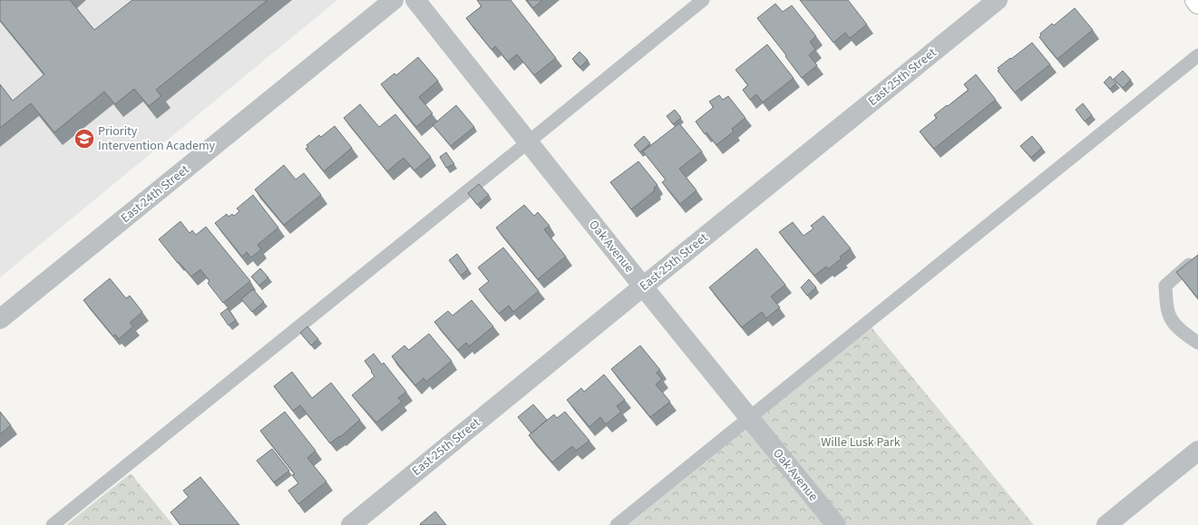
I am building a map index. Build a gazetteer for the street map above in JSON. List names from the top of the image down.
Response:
{
  "streets": {
    "street": ["East 25th Street", "East 24th Street", "Oak Avenue"]
  },
  "crossings": [
    ["East 25th Street", "Oak Avenue"]
  ],
  "parks": ["Wille Lusk Park"],
  "places": {
    "school or university": ["Priority Intervention Academy"]
  }
}
